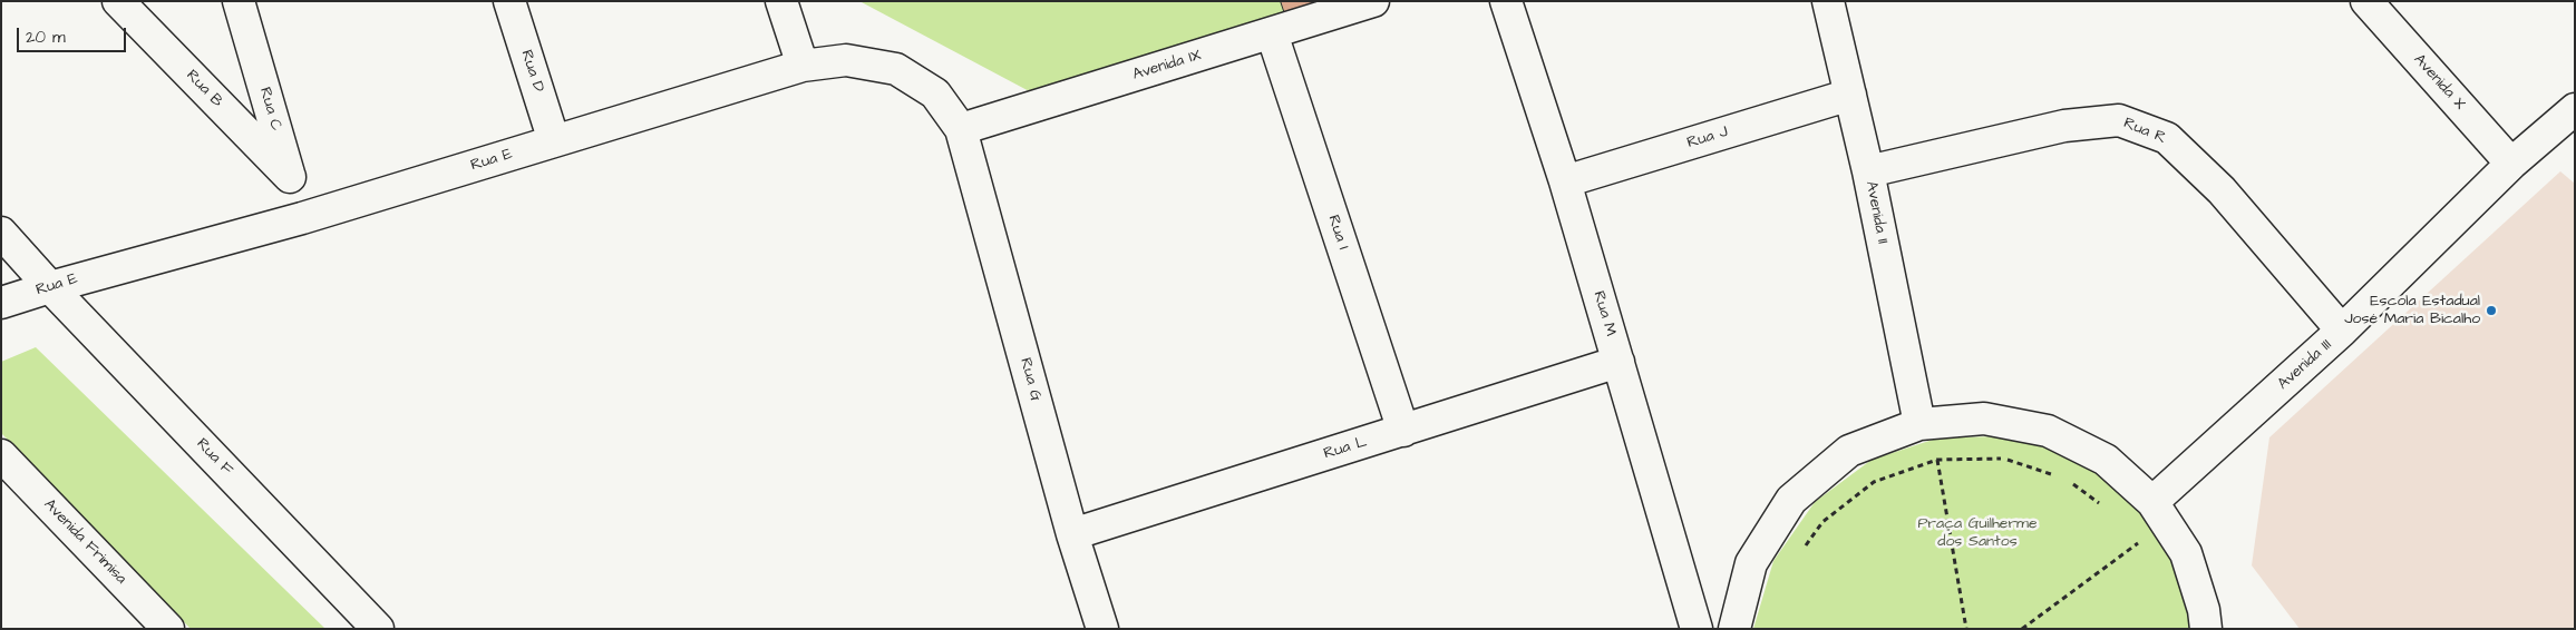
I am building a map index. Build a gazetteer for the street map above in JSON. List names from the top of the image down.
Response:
{
  "streets": {
    "street": [
      "Avenida IX",
      "Rua D",
      "Avenida X",
      "Rua B",
      "Rua C",
      "Rua R",
      "Rua J",
      "Rua E",
      "Avenida II",
      "Rua I",
      "Rua M",
      "Avenida III",
      "Rua G",
      "Rua L",
      "Rua F",
      "Avenida Frimisa"
    ]
  },
  "crossings": [
    ["Avenida IX", "Rua E"],
    ["Avenida IX", "Rua I"],
    ["Avenida IX", "Rua G"],
    ["Rua D", "Rua E"],
    ["Avenida X", "Avenida III"],
    ["Rua B", "Rua C"],
    ["Rua C", "Rua E"],
    ["Rua R", "Avenida II"],
    ["Rua R", "Avenida III"],
    ["Rua J", "Avenida II"],
    ["Rua J", "Rua M"],
    ["Rua E", "Rua G"],
    ["Rua E", "Rua F"],
    ["Rua I", "Rua L"],
    ["Rua M", "Rua L"],
    ["Rua G", "Rua L"]
  ],
  "parks": ["Praça Guilherme dos Santos"],
  "places": ["Escola Estadual José Maria Bicalho"],
  "scale_bar": "20 m"
}
